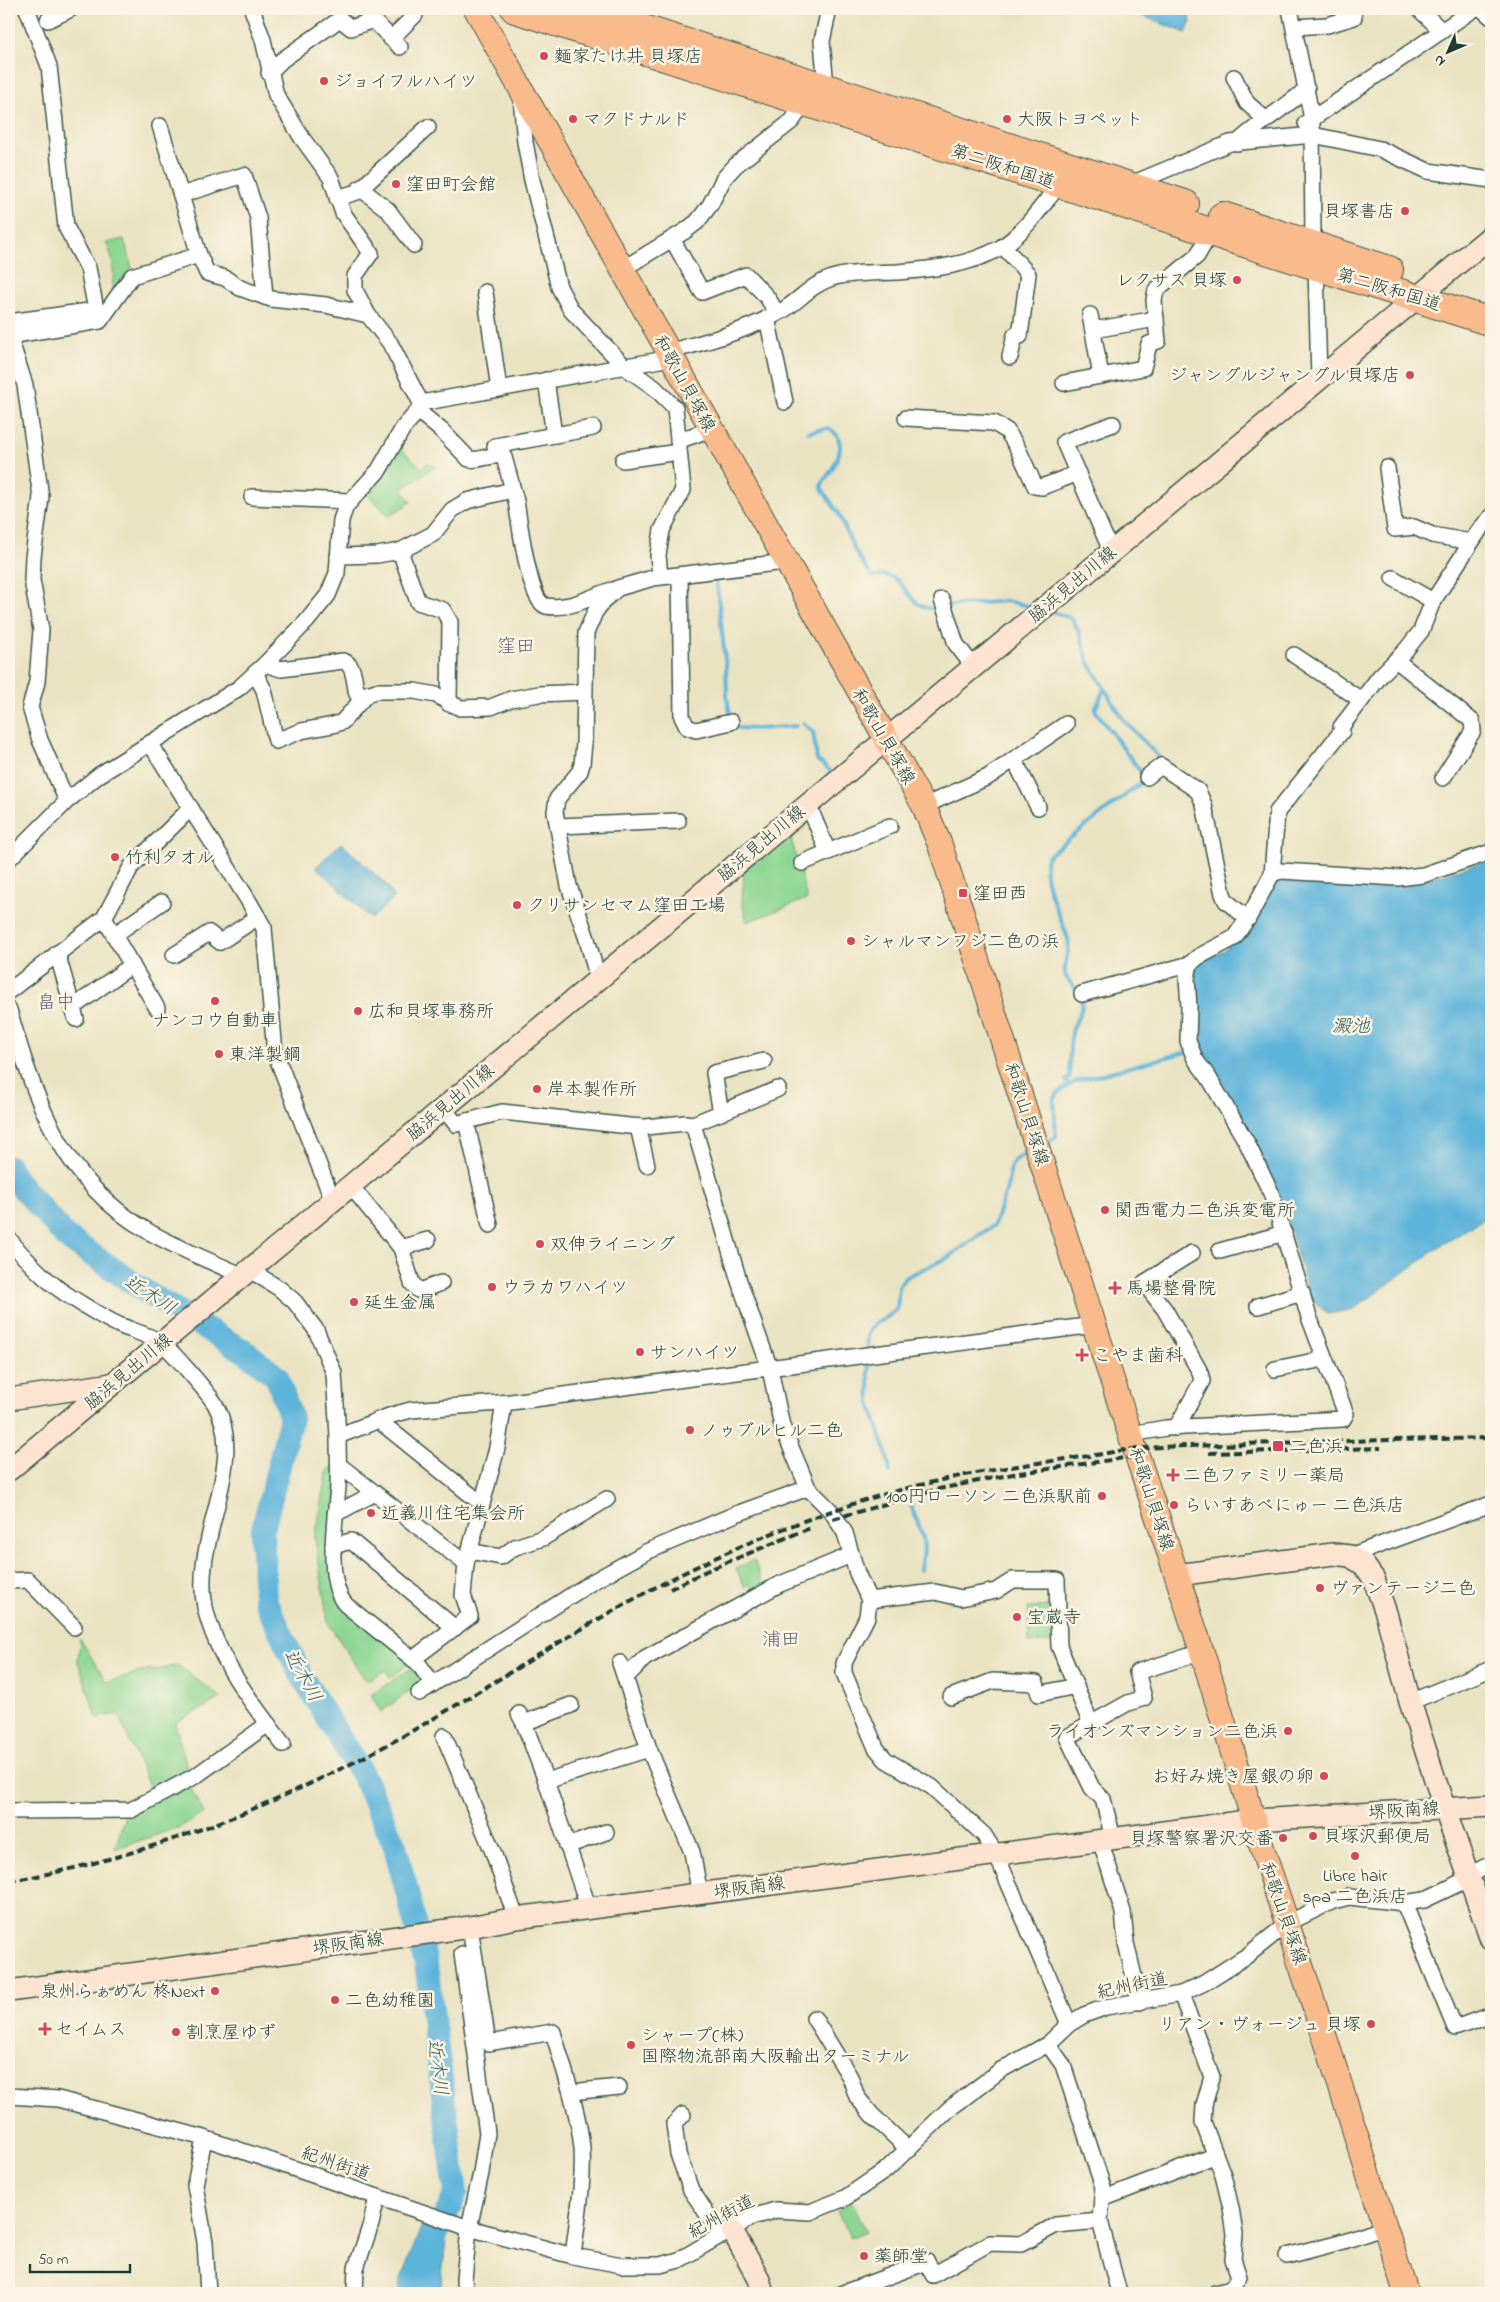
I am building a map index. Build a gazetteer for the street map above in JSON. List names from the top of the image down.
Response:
{
  "streets": {
    "highway": ["第二阪和国道"],
    "main road": ["和歌山貝塚線"],
    "street": ["脇浜見出川線", "堺阪南線", "紀州街道"]
  },
  "crossings": [
    ["第二阪和国道", "脇浜見出川線"],
    ["和歌山貝塚線", "脇浜見出川線"],
    ["和歌山貝塚線", "堺阪南線"],
    ["和歌山貝塚線", "紀州街道"]
  ],
  "districts": ["窪田", "畠中", "浦田"],
  "water": ["澱池", "近木川"],
  "places": {
    "other": [
      "麵家たけ井 貝塚店",
      "ジョイフルハイツ",
      "マクドナルド",
      "大阪トヨペット",
      "窪田町会館",
      "貝塚書店",
      "レクサス 貝塚",
      "ジャングルジャングル貝塚店",
      "竹利タオル",
      "クリサンセマム窪田工場",
      "シャルマンフジ二色の浜",
      "ナンコウ自動車",
      "広和貝塚事務所",
      "東洋製鋼",
      "岸本製作所",
      "関西電力二色浜変電所",
      "双伸ライニング",
      "ウラカワハイツ",
      "延生金属",
      "サンハイツ",
      "ノゥブルヒル二色",
      "100円ローソン 二色浜駅前",
      "らいすあべにゅー 二色浜店",
      "近義川住宅集会所",
      "ヴァンテージ二色",
      "宝蔵寺",
      "ライオンズマンション二色浜",
      "お好み焼き屋銀の卵",
      "貝塚沢郵便局",
      "貝塚警察署沢交番",
      "Libre hair spa 二色浜店",
      "泉州らぁめん 柊Next",
      "二色幼稚園",
      "リアン・ヴォージュ 貝塚",
      "割烹屋ゆず",
      "シャープ(株) 国際物流部南大阪輸出ターミナル",
      "薬師堂"
    ],
    "transit": ["窪田西", "二色浜"],
    "health": [
      "馬場整骨院",
      "こやま歯科",
      "二色ファミリー薬局",
      "セイムス"
    ]
  },
  "scale_bar": "50 m",
  "north": "bottom left"
}
